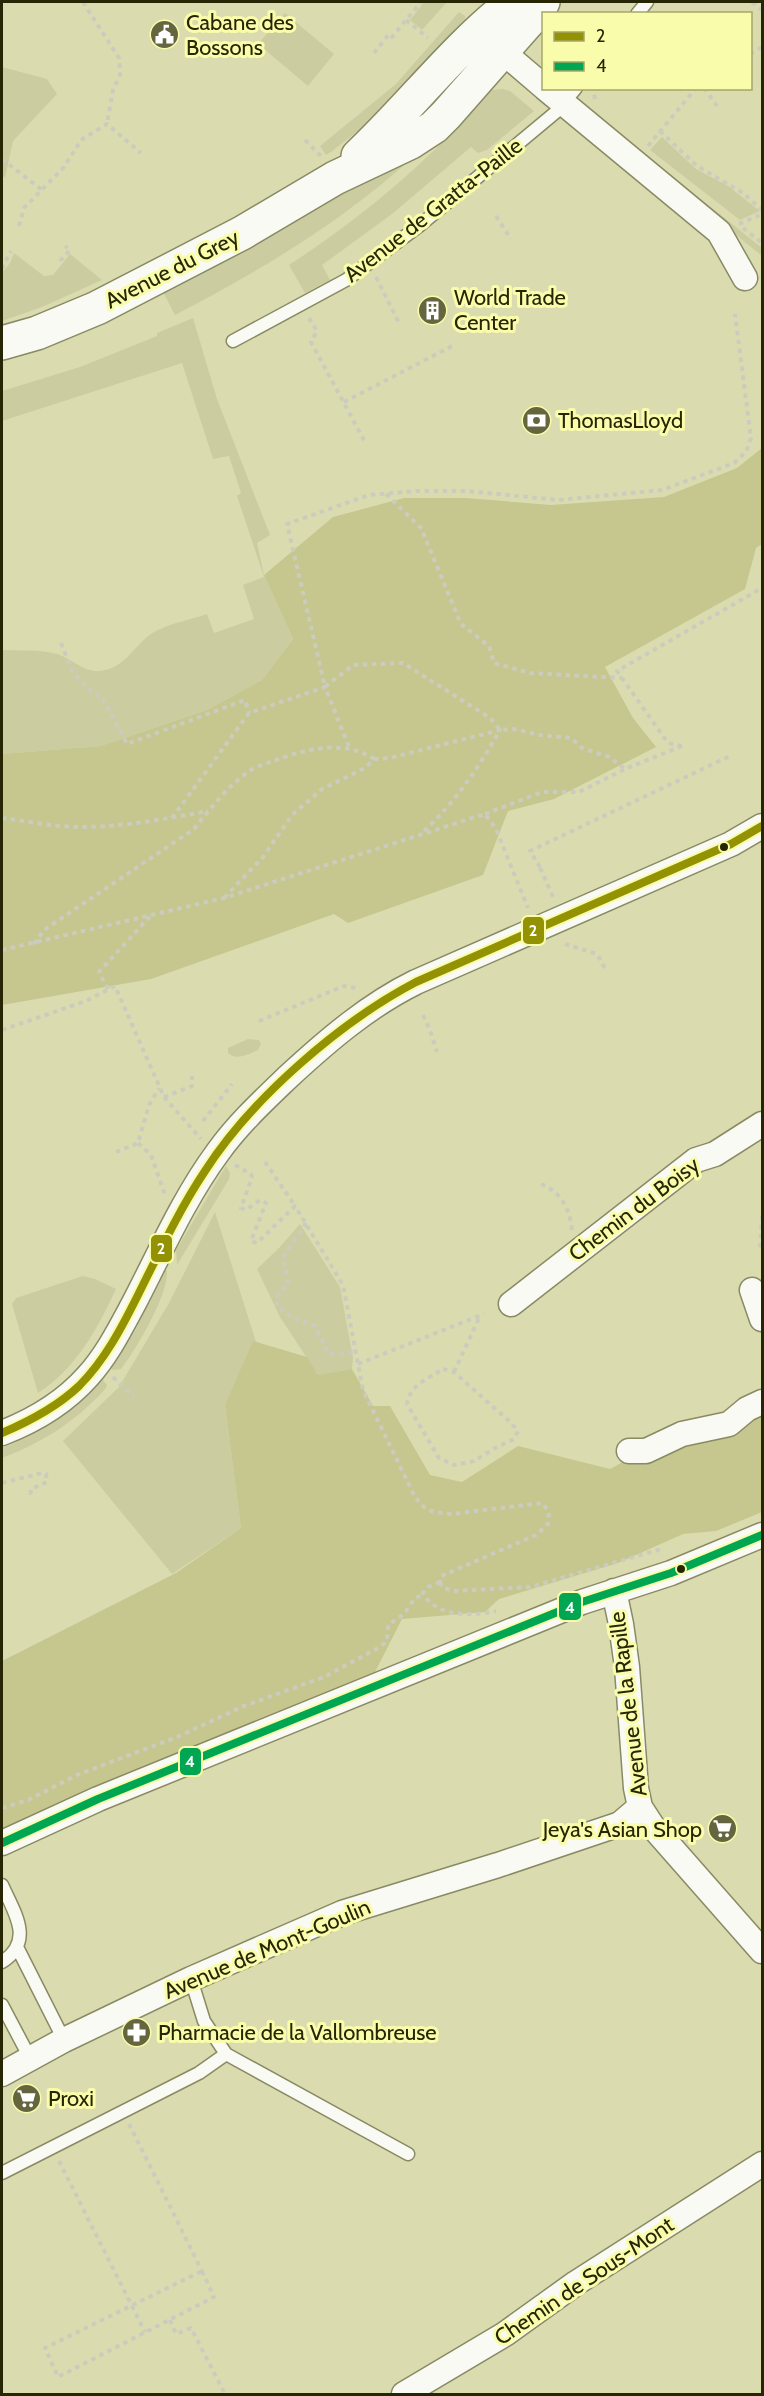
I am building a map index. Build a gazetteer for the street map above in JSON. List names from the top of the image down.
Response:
{
  "streets": {
    "street": [
      "Avenue du Grey",
      "Chemin du Boisy",
      "Avenue de la Rapille",
      "Avenue de Mont-Goulin",
      "Chemin de Sous-Mont"
    ],
    "lane": ["Avenue de Gratta-Paille"]
  },
  "crossings": [
    ["Avenue de la Rapille", "Avenue de Mont-Goulin"]
  ],
  "places": {
    "public building": ["Cabane des Bossons"],
    "building": ["World Trade Center"],
    "bank": ["ThomasLloyd"],
    "supermarket": ["Jeya's Asian Shop", "Proxi"],
    "pharmacy": ["Pharmacie de la Vallombreuse"]
  },
  "lines": ["transit line 2", "transit line 4"],
  "legend": ["2", "4"]
}
